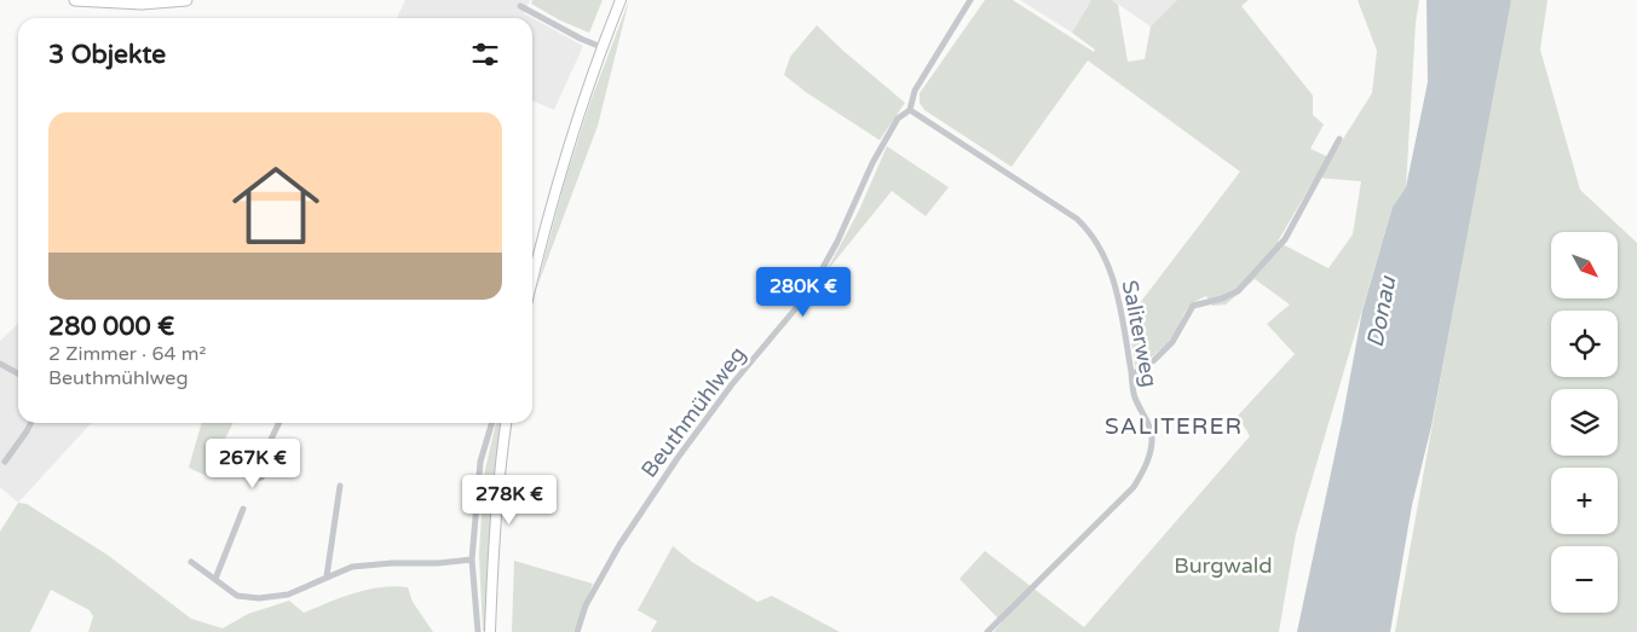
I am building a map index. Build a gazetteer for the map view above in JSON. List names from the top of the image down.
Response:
{
  "streets": {
    "street": ["Saliterweg", "Beuthmühlweg"]
  },
  "crossings": [
    ["Saliterweg", "Beuthmühlweg"]
  ],
  "districts": ["SALITERER"],
  "water": ["Donau"],
  "parks": ["Burgwald"],
  "north": "bottom right",
  "page": {
    "heading": "3 Objekte",
    "list": [
      {
        "name": "280 000 €",
        "note": "2 Zimmer · 64 m² · Beuthmühlweg"
      }
    ],
    "map_buttons": ["+", "−"],
    "price": ["280K €", "267K €", "278K €"]
  }
}
